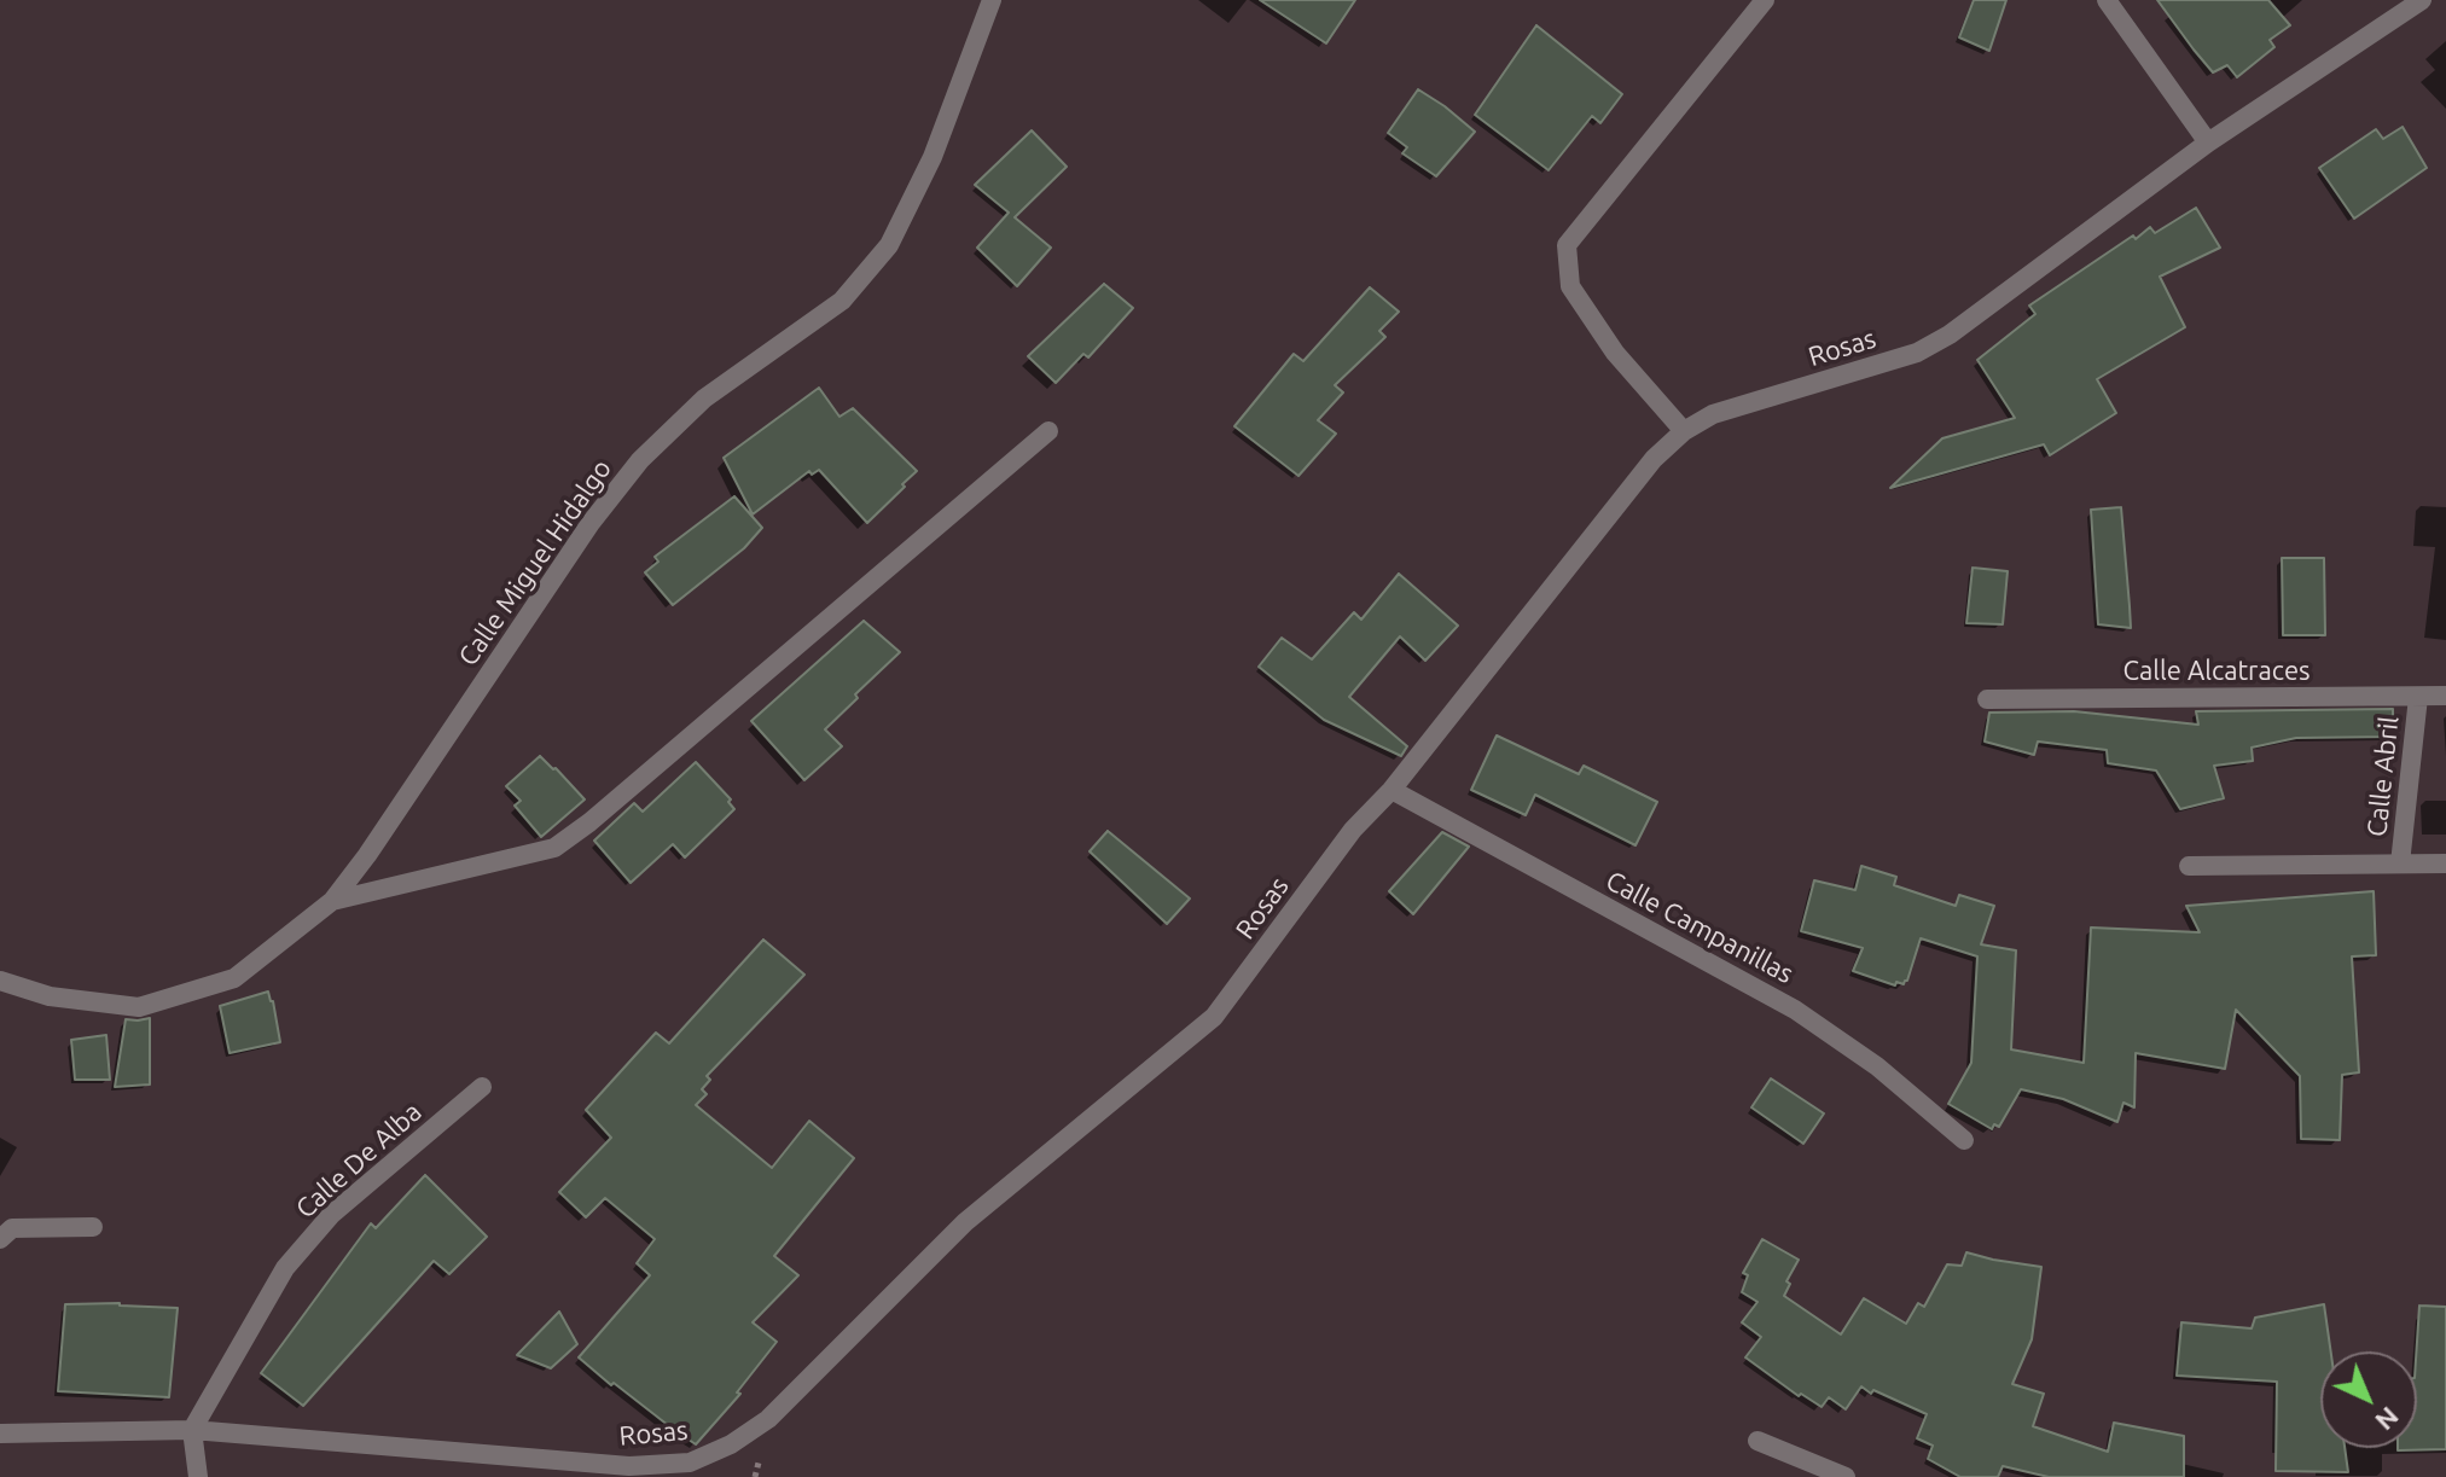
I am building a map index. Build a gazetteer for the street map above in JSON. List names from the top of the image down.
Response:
{
  "streets": {
    "street": [
      "Rosas",
      "Calle Miguel Hidalgo",
      "Calle Alcatraces",
      "Calle Abril",
      "Calle Campanillas",
      "Calle De Alba"
    ]
  },
  "crossings": [
    ["Rosas", "Calle Campanillas"],
    ["Rosas", "Calle De Alba"],
    ["Calle Alcatraces", "Calle Abril"]
  ],
  "north": "bottom right"
}
